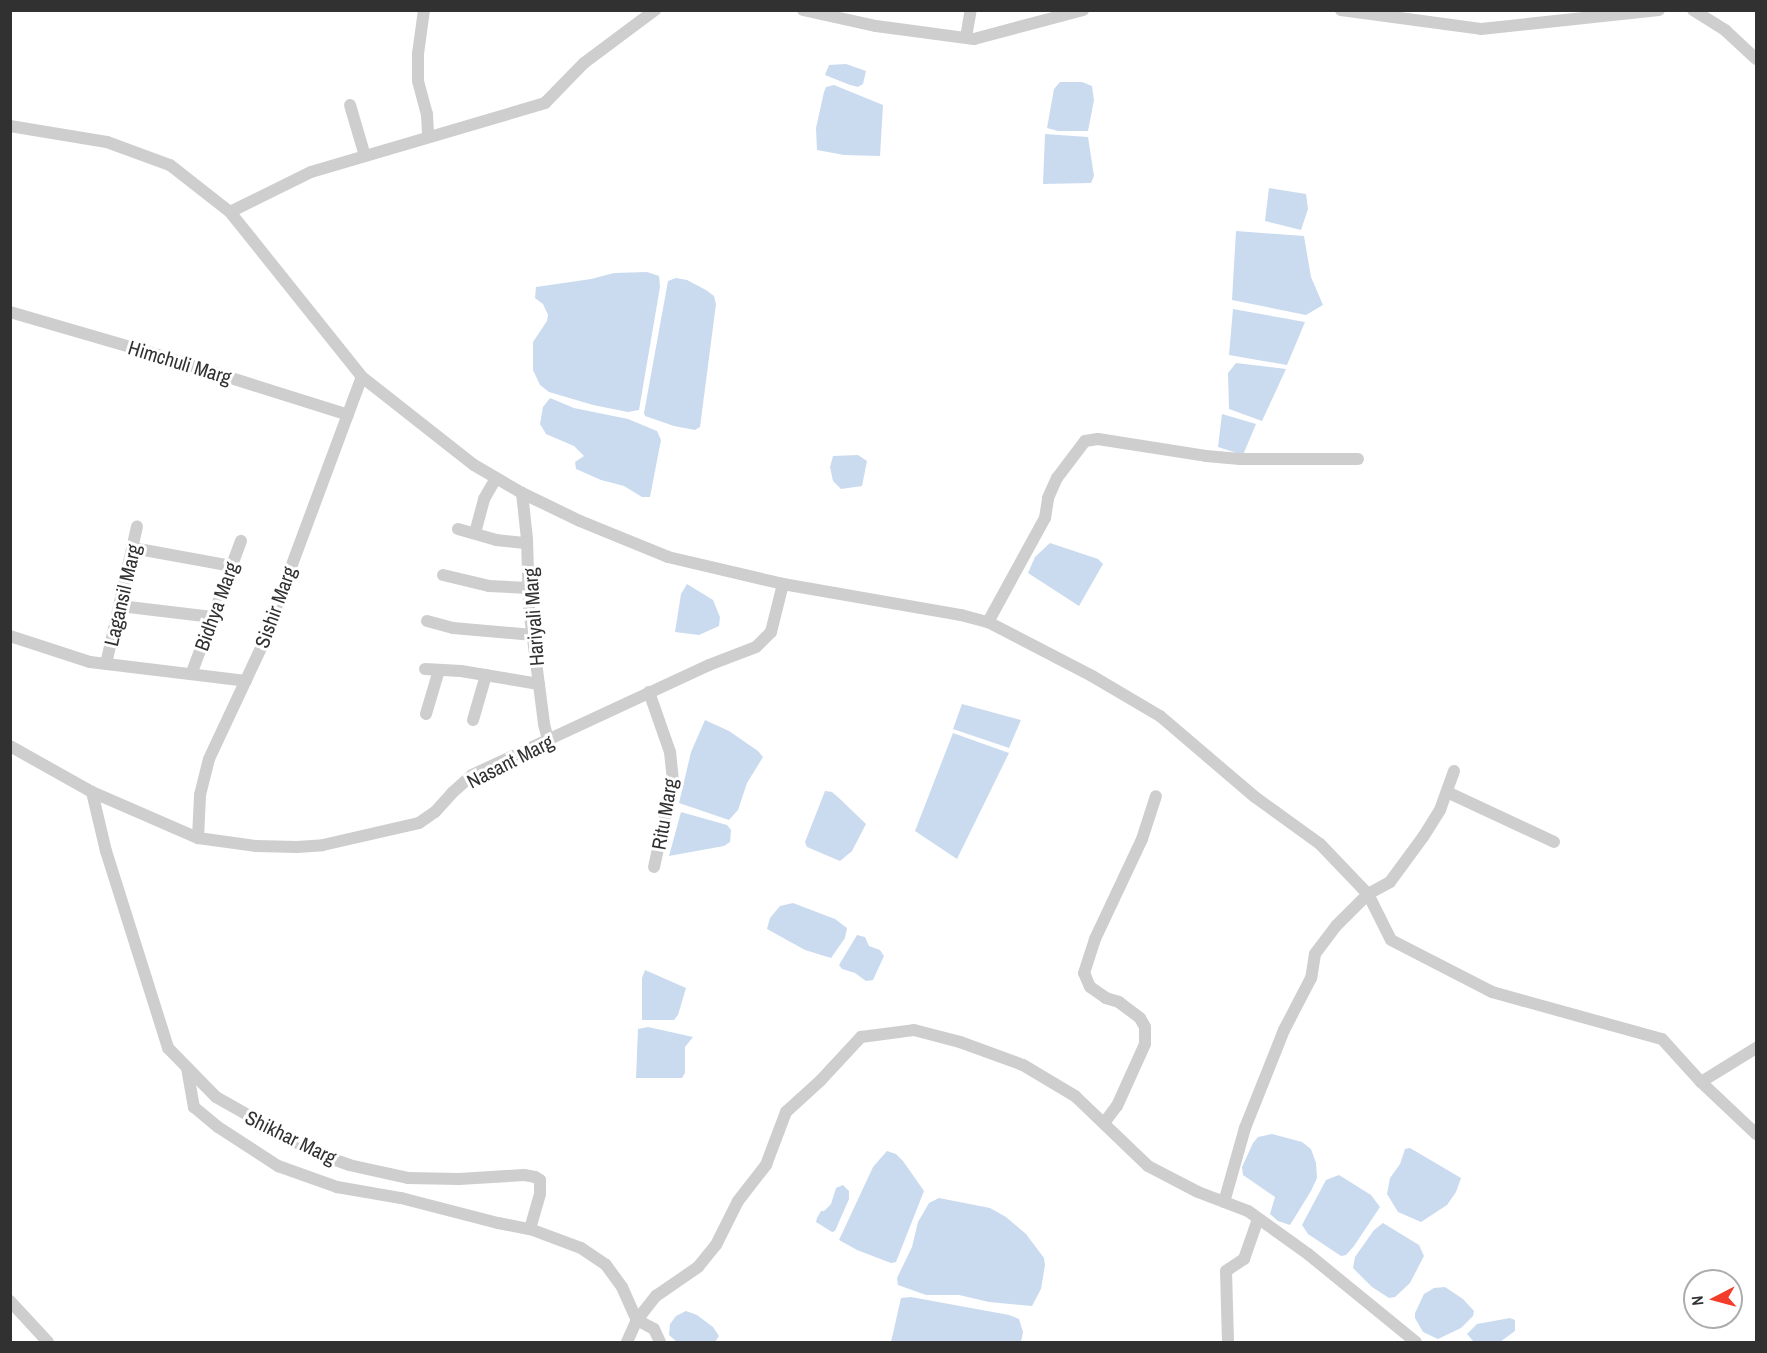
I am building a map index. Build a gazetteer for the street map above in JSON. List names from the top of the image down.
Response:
{
  "streets": {
    "street": [
      "Himchuli Marg",
      "Lagansil Marg",
      "Bidhya Marg",
      "Sishir Marg",
      "Hariyali Marg",
      "Nasant Marg",
      "Ritu Marg",
      "Shikhar Marg"
    ]
  },
  "crossings": [
    ["Himchuli Marg", "Sishir Marg"],
    ["Sishir Marg", "Nasant Marg"],
    ["Hariyali Marg", "Nasant Marg"],
    ["Nasant Marg", "Ritu Marg"],
    ["Nasant Marg", "Shikhar Marg"]
  ],
  "north": "left"
}
